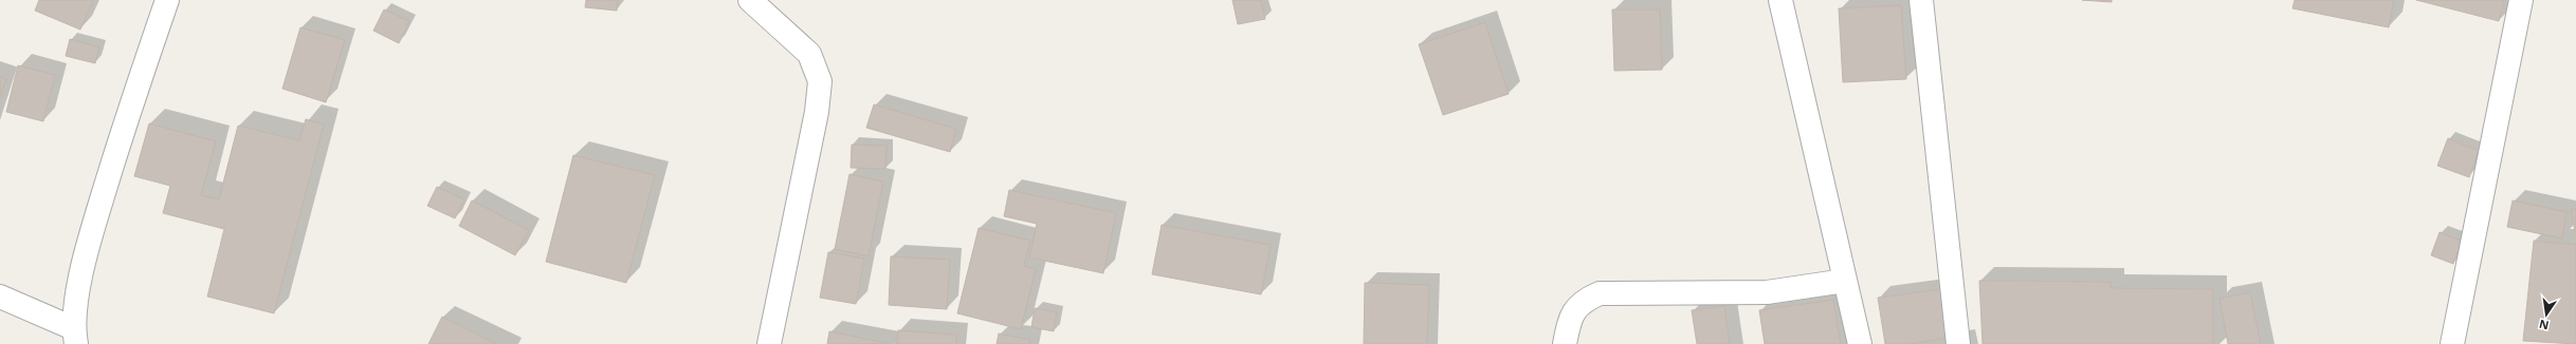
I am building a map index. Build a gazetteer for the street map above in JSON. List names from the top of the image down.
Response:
{
  "north": "bottom"
}
